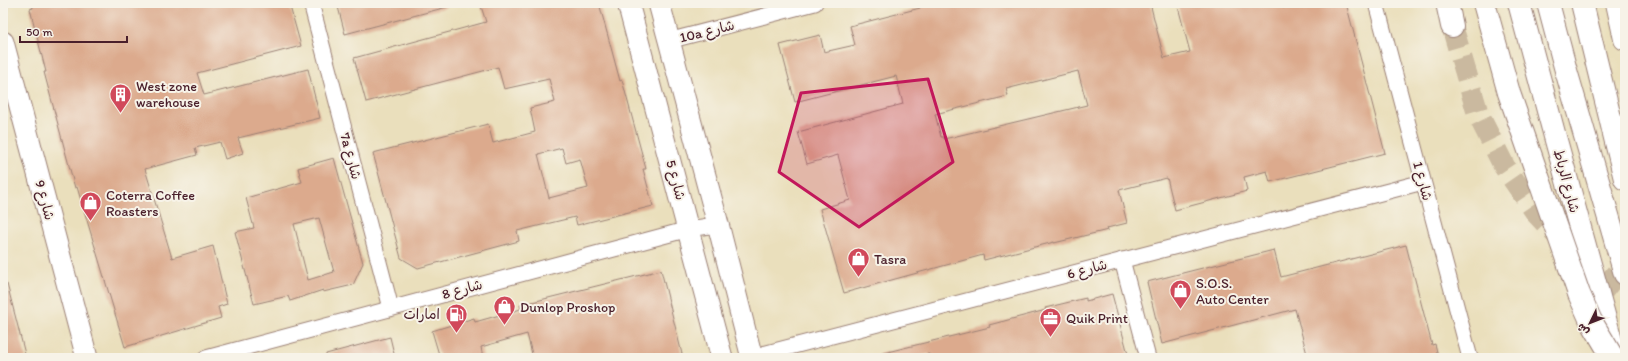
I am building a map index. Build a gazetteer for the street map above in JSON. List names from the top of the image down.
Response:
{
  "streets": {
    "highway": ["شارع الرباط"],
    "street": [
      "10a شارع",
      "7a شارع",
      "شارع 5",
      "شارع 1",
      "شارع 9",
      "شارع 6",
      "شارع 8"
    ]
  },
  "crossings": [
    ["10a شارع", "شارع 5"],
    ["7a شارع", "شارع 8"],
    ["شارع 5", "شارع 6"],
    ["شارع 5", "شارع 8"],
    ["شارع 1", "شارع 6"]
  ],
  "places": {
    "building": ["West zone warehouse"],
    "shop": [
      "Coterra Coffee Roasters",
      "Tasra",
      "S.O.S. Auto Center",
      "Dunlop Proshop"
    ],
    "fuel station": ["امارات"],
    "office": ["Quik Print"]
  },
  "scale_bar": "50 m",
  "north": "bottom left"
}
